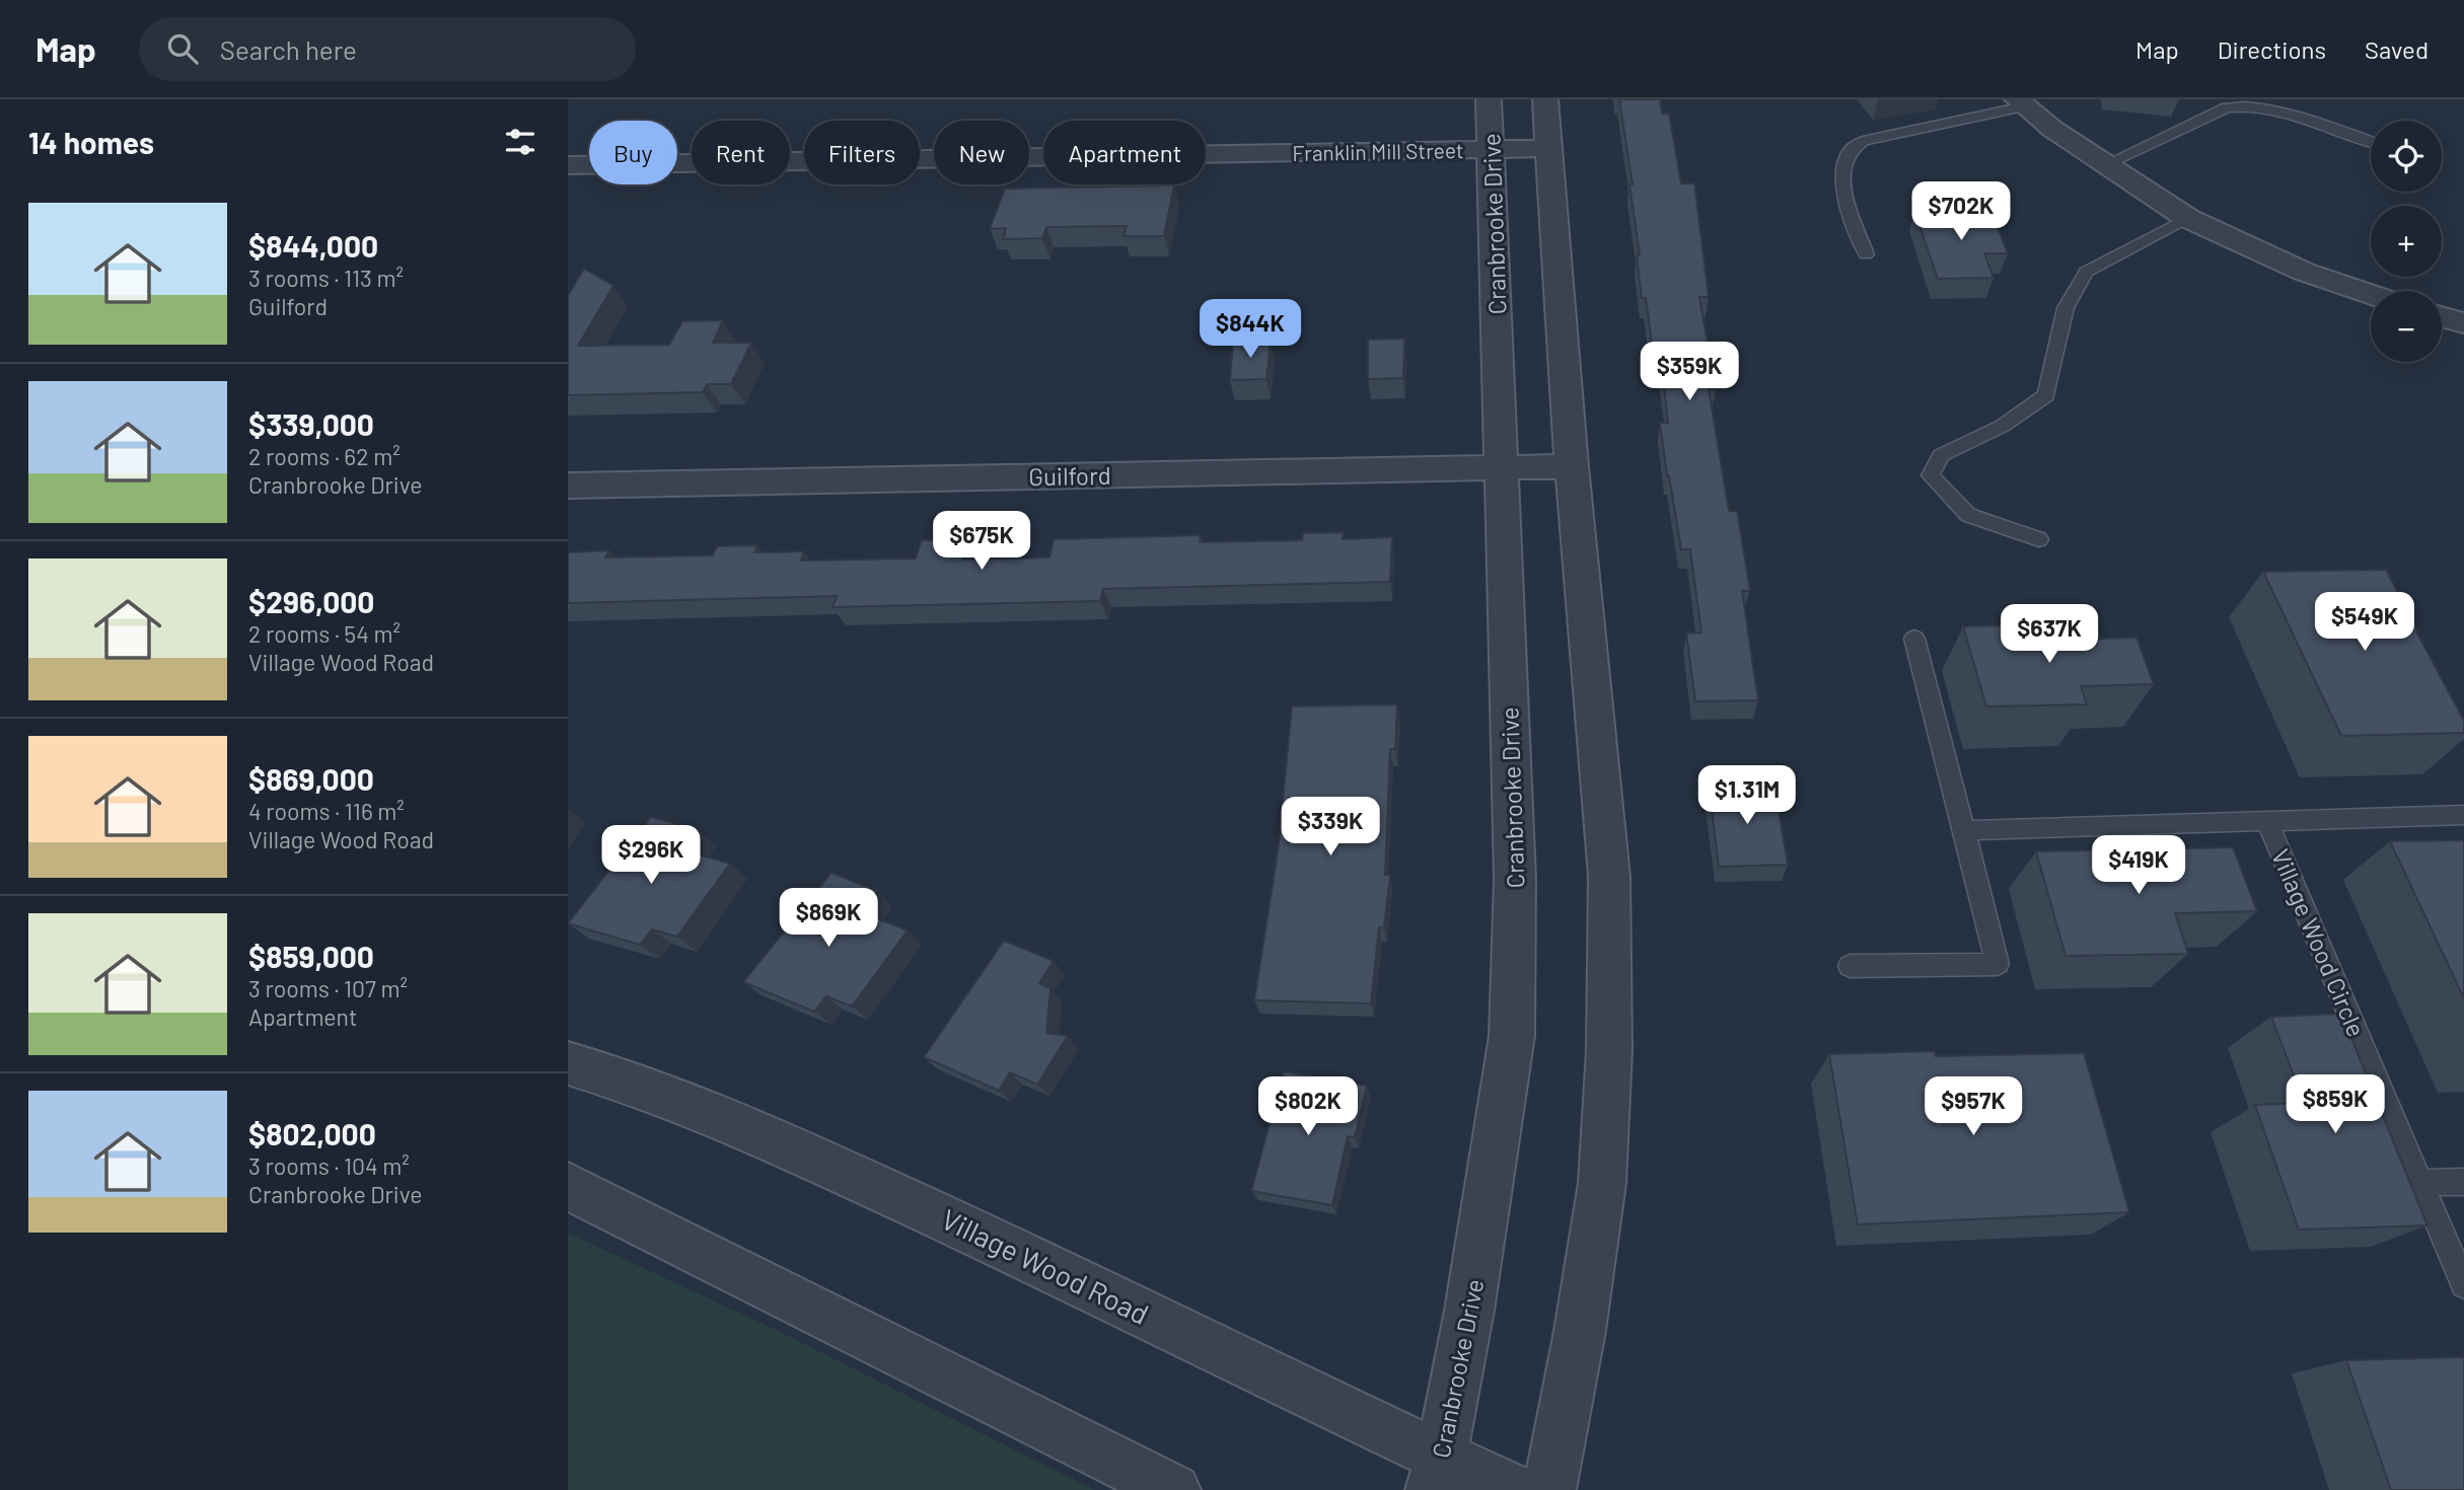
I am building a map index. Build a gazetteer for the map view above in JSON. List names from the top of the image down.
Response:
{
  "streets": {
    "street": [
      "Franklin Mill Street",
      "Cranbrooke Drive",
      "Guilford",
      "Village Wood Road"
    ],
    "lane": ["Village Wood Circle"]
  },
  "crossings": [
    ["Franklin Mill Street", "Cranbrooke Drive"],
    ["Cranbrooke Drive", "Guilford"],
    ["Cranbrooke Drive", "Village Wood Road"]
  ],
  "page": {
    "header": "Map",
    "search": "Search here",
    "nav": ["Map", "Directions", "Saved"],
    "heading": "14 homes",
    "map_buttons": ["+", "−"],
    "chip": [
      "Buy",
      "Rent",
      "Filters",
      "New",
      "Apartment"
    ],
    "price": [
      "$702K",
      "$844K",
      "$359K",
      "$675K",
      "$549K",
      "$637K",
      "$1.31M",
      "$339K",
      "$296K",
      "$419K",
      "$869K",
      "$859K",
      "$802K",
      "$957K"
    ],
    "list": [
      {
        "name": "$844,000",
        "note": "3 rooms · 113 m² · Guilford"
      },
      {
        "name": "$339,000",
        "note": "2 rooms · 62 m² · Cranbrooke Drive"
      },
      {
        "name": "$296,000",
        "note": "2 rooms · 54 m² · Village Wood Road"
      },
      {
        "name": "$869,000",
        "note": "4 rooms · 116 m² · Village Wood Road"
      },
      {
        "name": "$859,000",
        "note": "3 rooms · 107 m² · Apartment"
      },
      {
        "name": "$802,000",
        "note": "3 rooms · 104 m² · Cranbrooke Drive"
      }
    ]
  }
}
